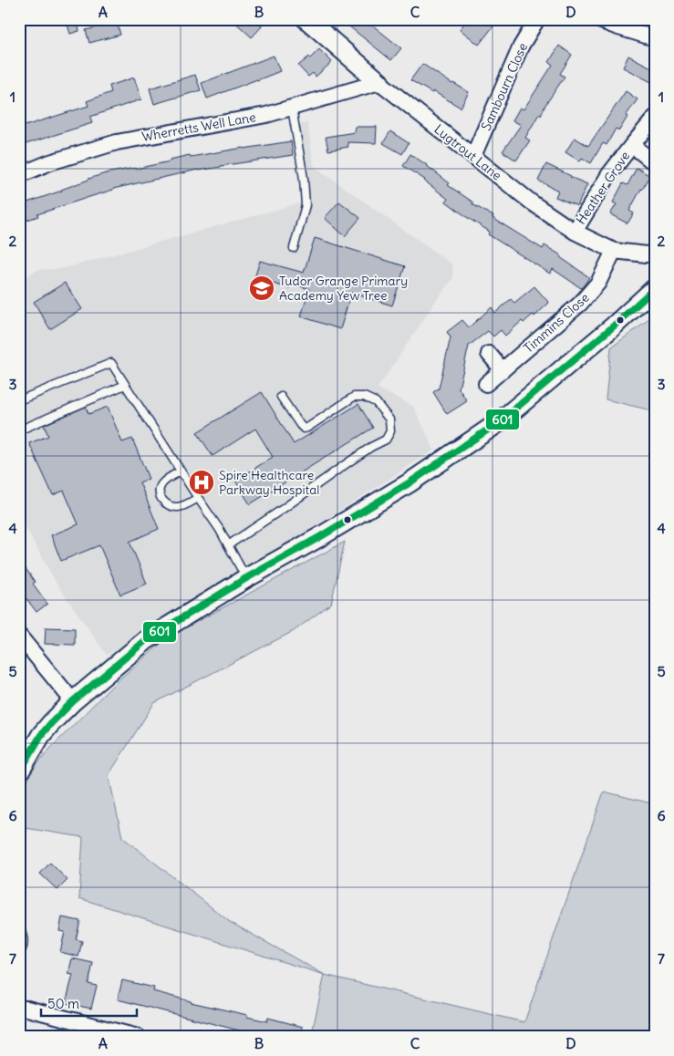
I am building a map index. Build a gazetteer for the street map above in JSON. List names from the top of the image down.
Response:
{
  "streets": {
    "street": [
      "Sambourn Close",
      "Wherretts Well Lane",
      "Lugtrout Lane",
      "Heather Grove",
      "Timmins Close"
    ]
  },
  "crossings": [
    ["Sambourn Close", "Lugtrout Lane"],
    ["Wherretts Well Lane", "Lugtrout Lane"],
    ["Lugtrout Lane", "Heather Grove"],
    ["Lugtrout Lane", "Timmins Close"]
  ],
  "places": {
    "school or university": ["Tudor Grange Primary Academy Yew Tree"],
    "hospital": ["Spire Healthcare Parkway Hospital"]
  },
  "lines": ["transit line 601"],
  "scale_bar": "50 m",
  "grid": {
    "columns": [
      "A",
      "B",
      "C",
      "D"
    ],
    "rows": [
      "1",
      "2",
      "3",
      "4",
      "5",
      "6",
      "7"
    ]
  }
}
